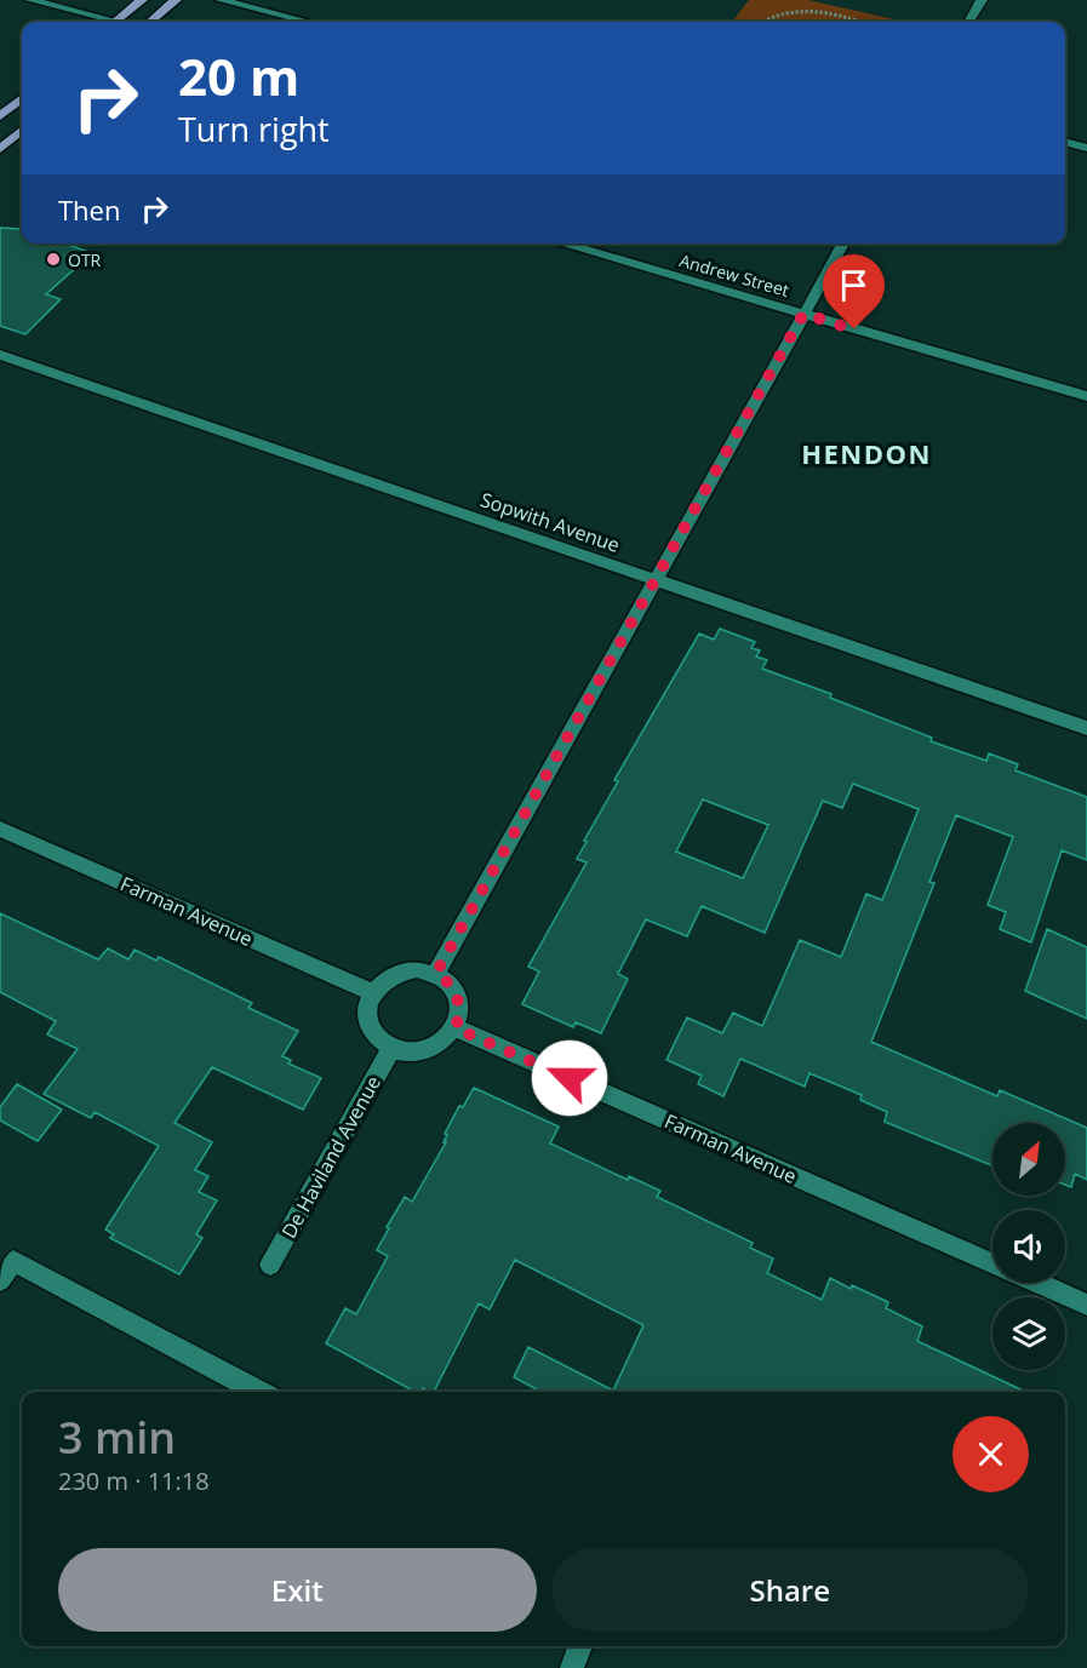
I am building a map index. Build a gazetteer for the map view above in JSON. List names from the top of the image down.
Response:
{
  "streets": {
    "street": [
      "Andrew Street",
      "Sopwith Avenue",
      "Farman Avenue",
      "De Haviland Avenue"
    ]
  },
  "crossings": [
    ["Farman Avenue", "De Haviland Avenue"]
  ],
  "districts": ["HENDON"],
  "places": ["OTR"],
  "north": "top right",
  "page": {
    "turn": ["20 m", "Turn right"],
    "then": "Then",
    "heading": ["3 min", "230 m · 11:18"],
    "buttons": ["Exit", "Share"]
  }
}
